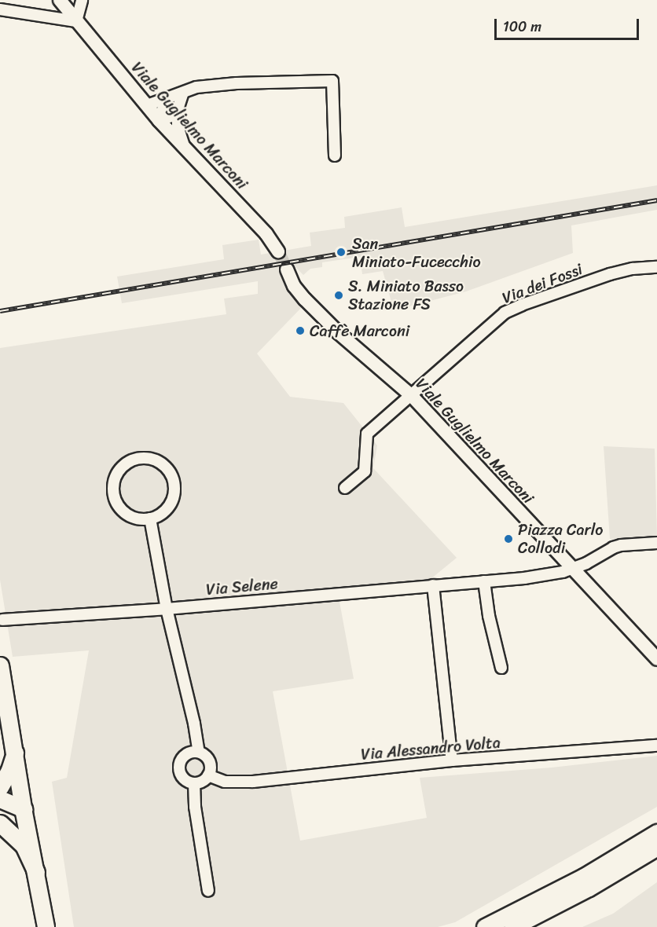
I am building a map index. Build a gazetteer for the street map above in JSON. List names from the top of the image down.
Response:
{
  "streets": {
    "street": [
      "Viale Guglielmo Marconi",
      "Via dei Fossi",
      "Via Selene",
      "Via Alessandro Volta"
    ]
  },
  "crossings": [
    ["Viale Guglielmo Marconi", "Via dei Fossi"],
    ["Viale Guglielmo Marconi", "Via Selene"]
  ],
  "places": [
    "San Miniato-Fucecchio",
    "S. Miniato Basso Stazione FS",
    "Caffè Marconi",
    "Piazza Carlo Collodi"
  ],
  "scale_bar": "100 m"
}
